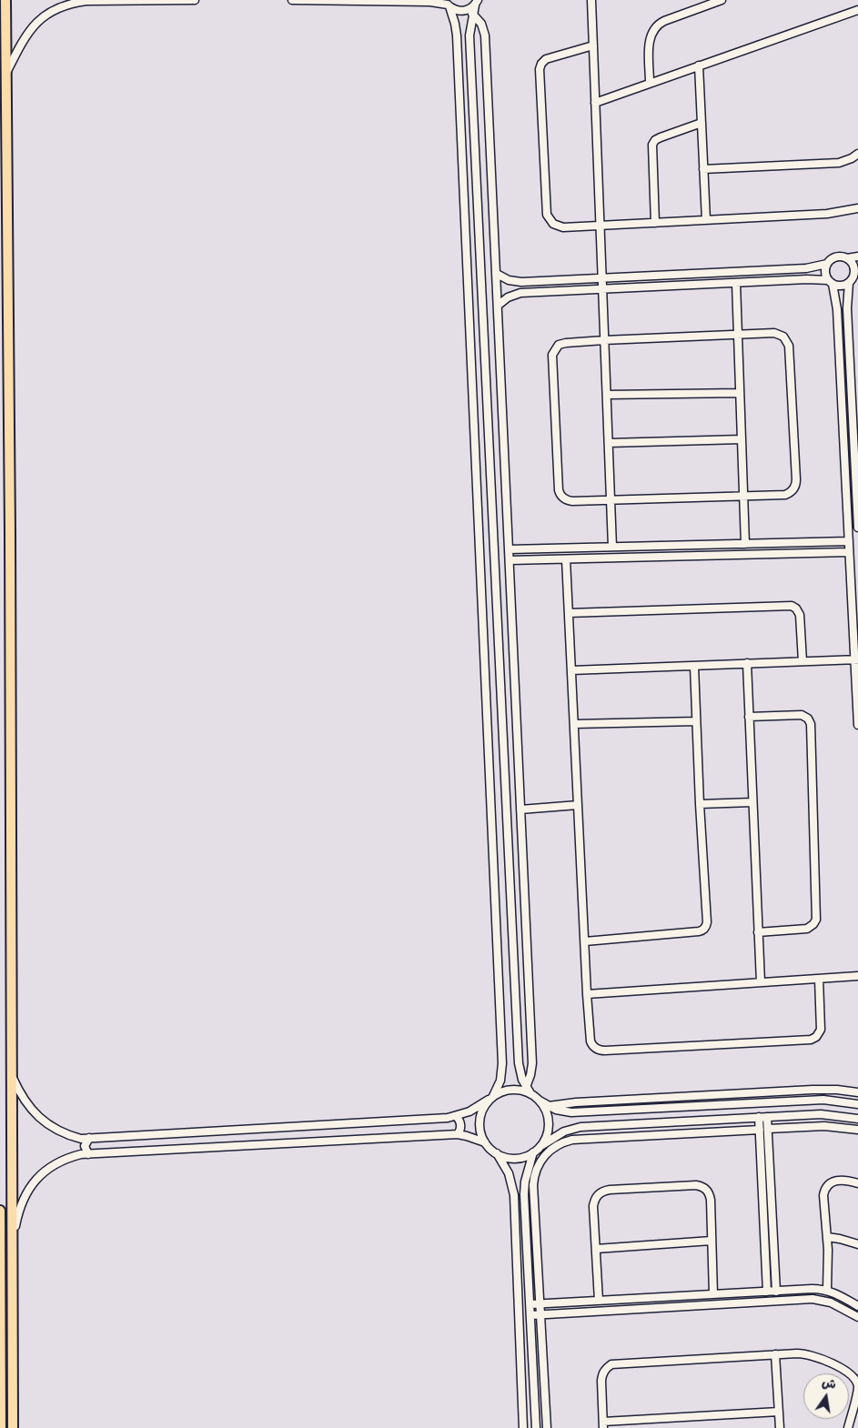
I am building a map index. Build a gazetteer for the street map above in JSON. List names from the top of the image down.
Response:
{
  "north": "top"
}
